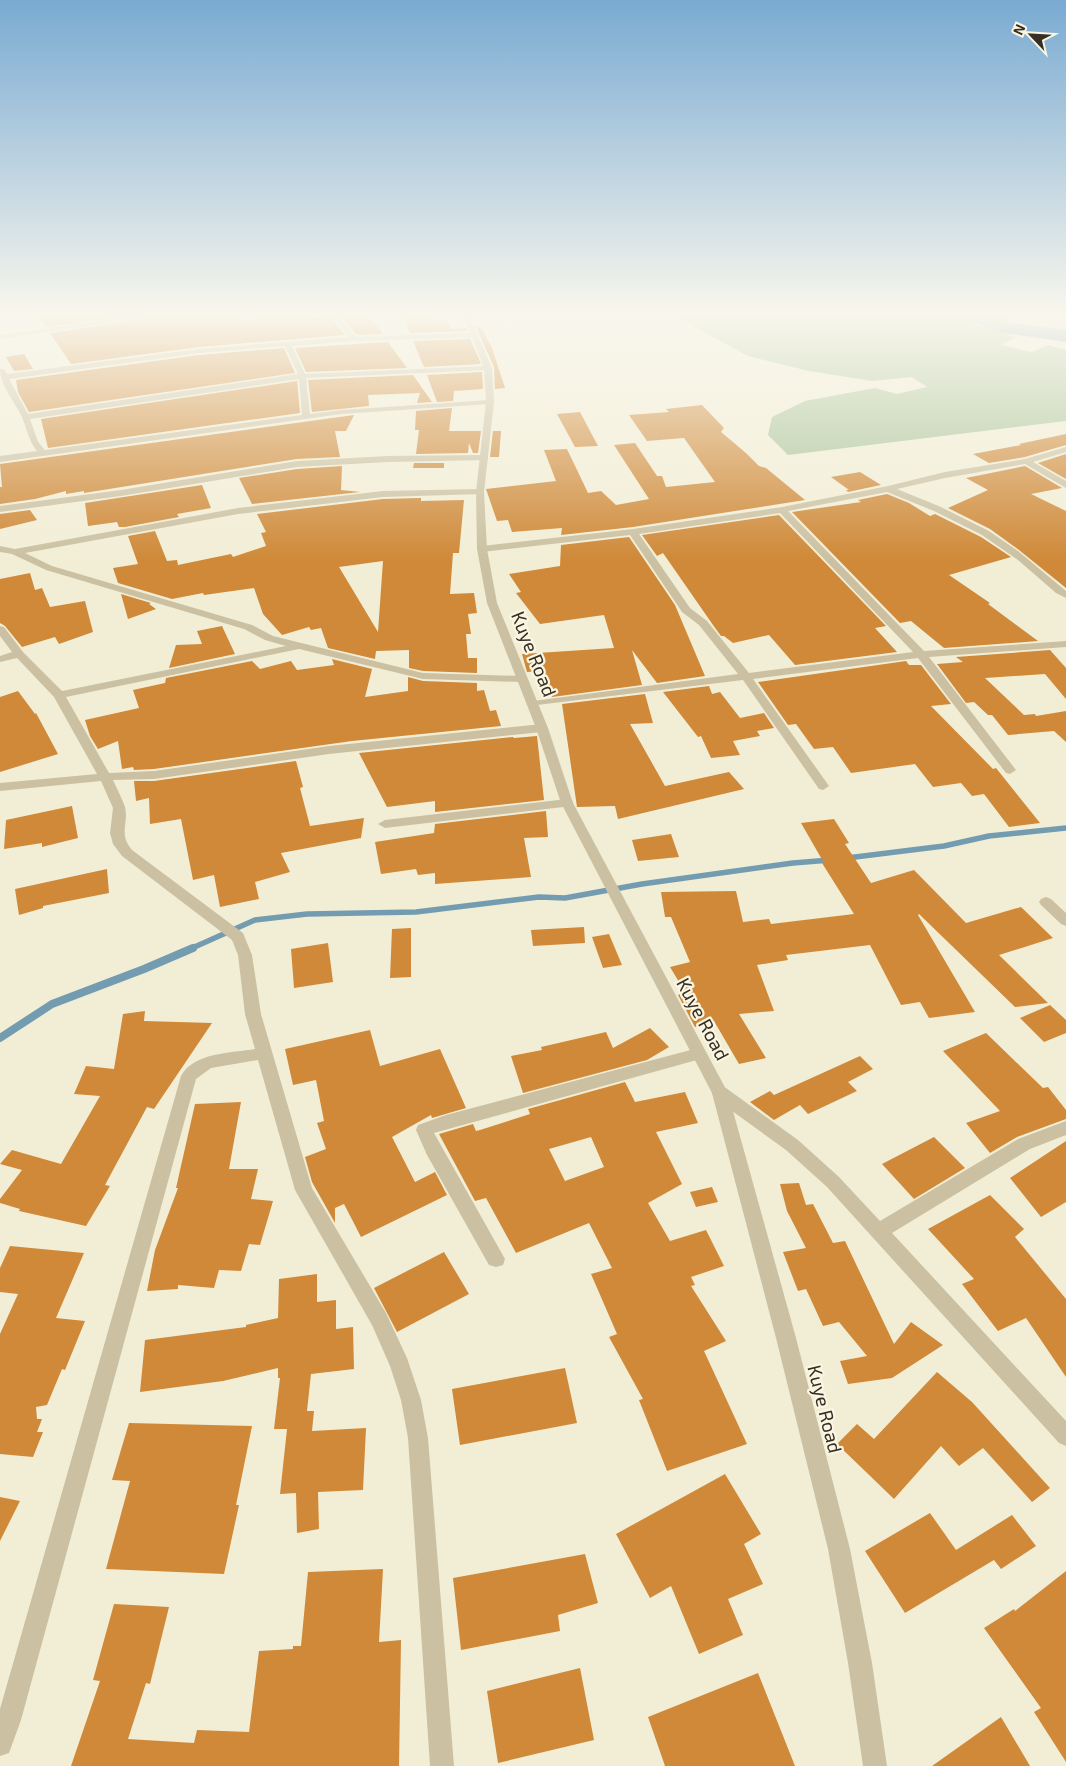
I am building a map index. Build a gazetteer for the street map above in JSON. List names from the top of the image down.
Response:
{
  "streets": {
    "street": ["Kuye Road"]
  },
  "north": "top left"
}
